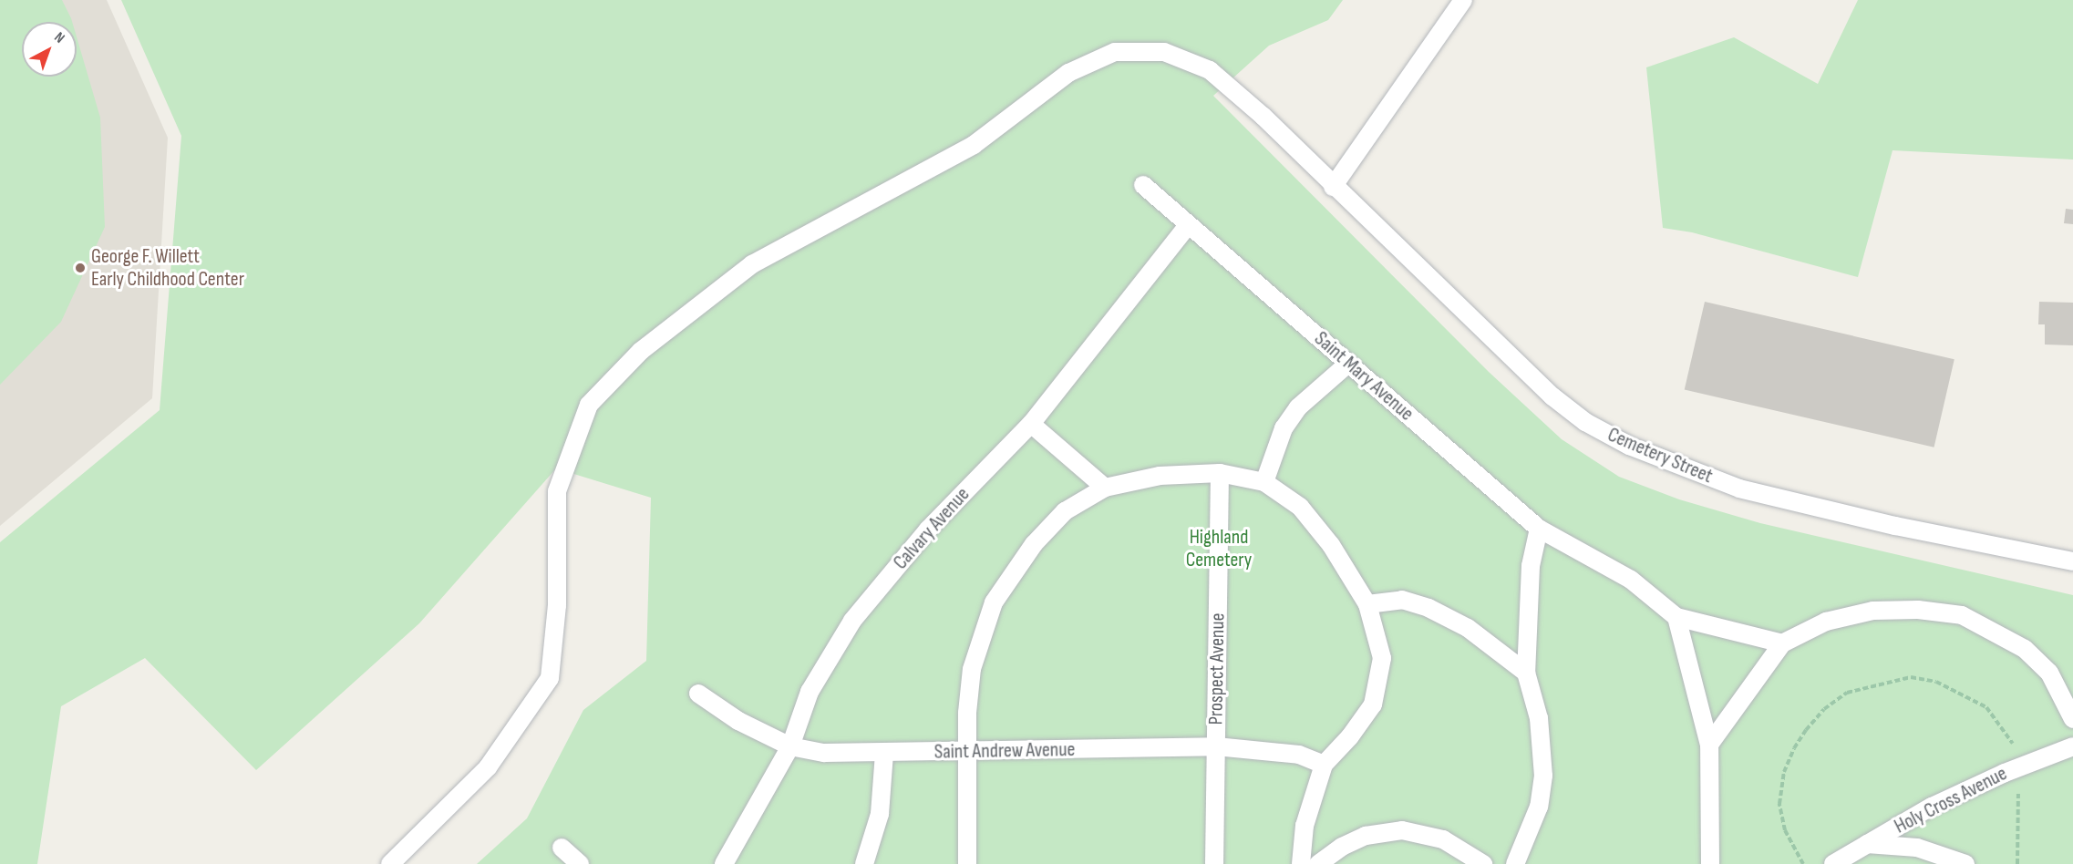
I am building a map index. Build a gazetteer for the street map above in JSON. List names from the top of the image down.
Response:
{
  "streets": {
    "lane": [
      "Saint Mary Avenue",
      "Cemetery Street",
      "Calvary Avenue",
      "Prospect Avenue",
      "Saint Andrew Avenue",
      "Holy Cross Avenue"
    ]
  },
  "crossings": [
    ["Saint Mary Avenue", "Calvary Avenue"],
    ["Calvary Avenue", "Saint Andrew Avenue"],
    ["Prospect Avenue", "Saint Andrew Avenue"]
  ],
  "parks": ["Highland Cemetery"],
  "places": ["George F. Willett Early Childhood Center"],
  "north": "top right"
}
